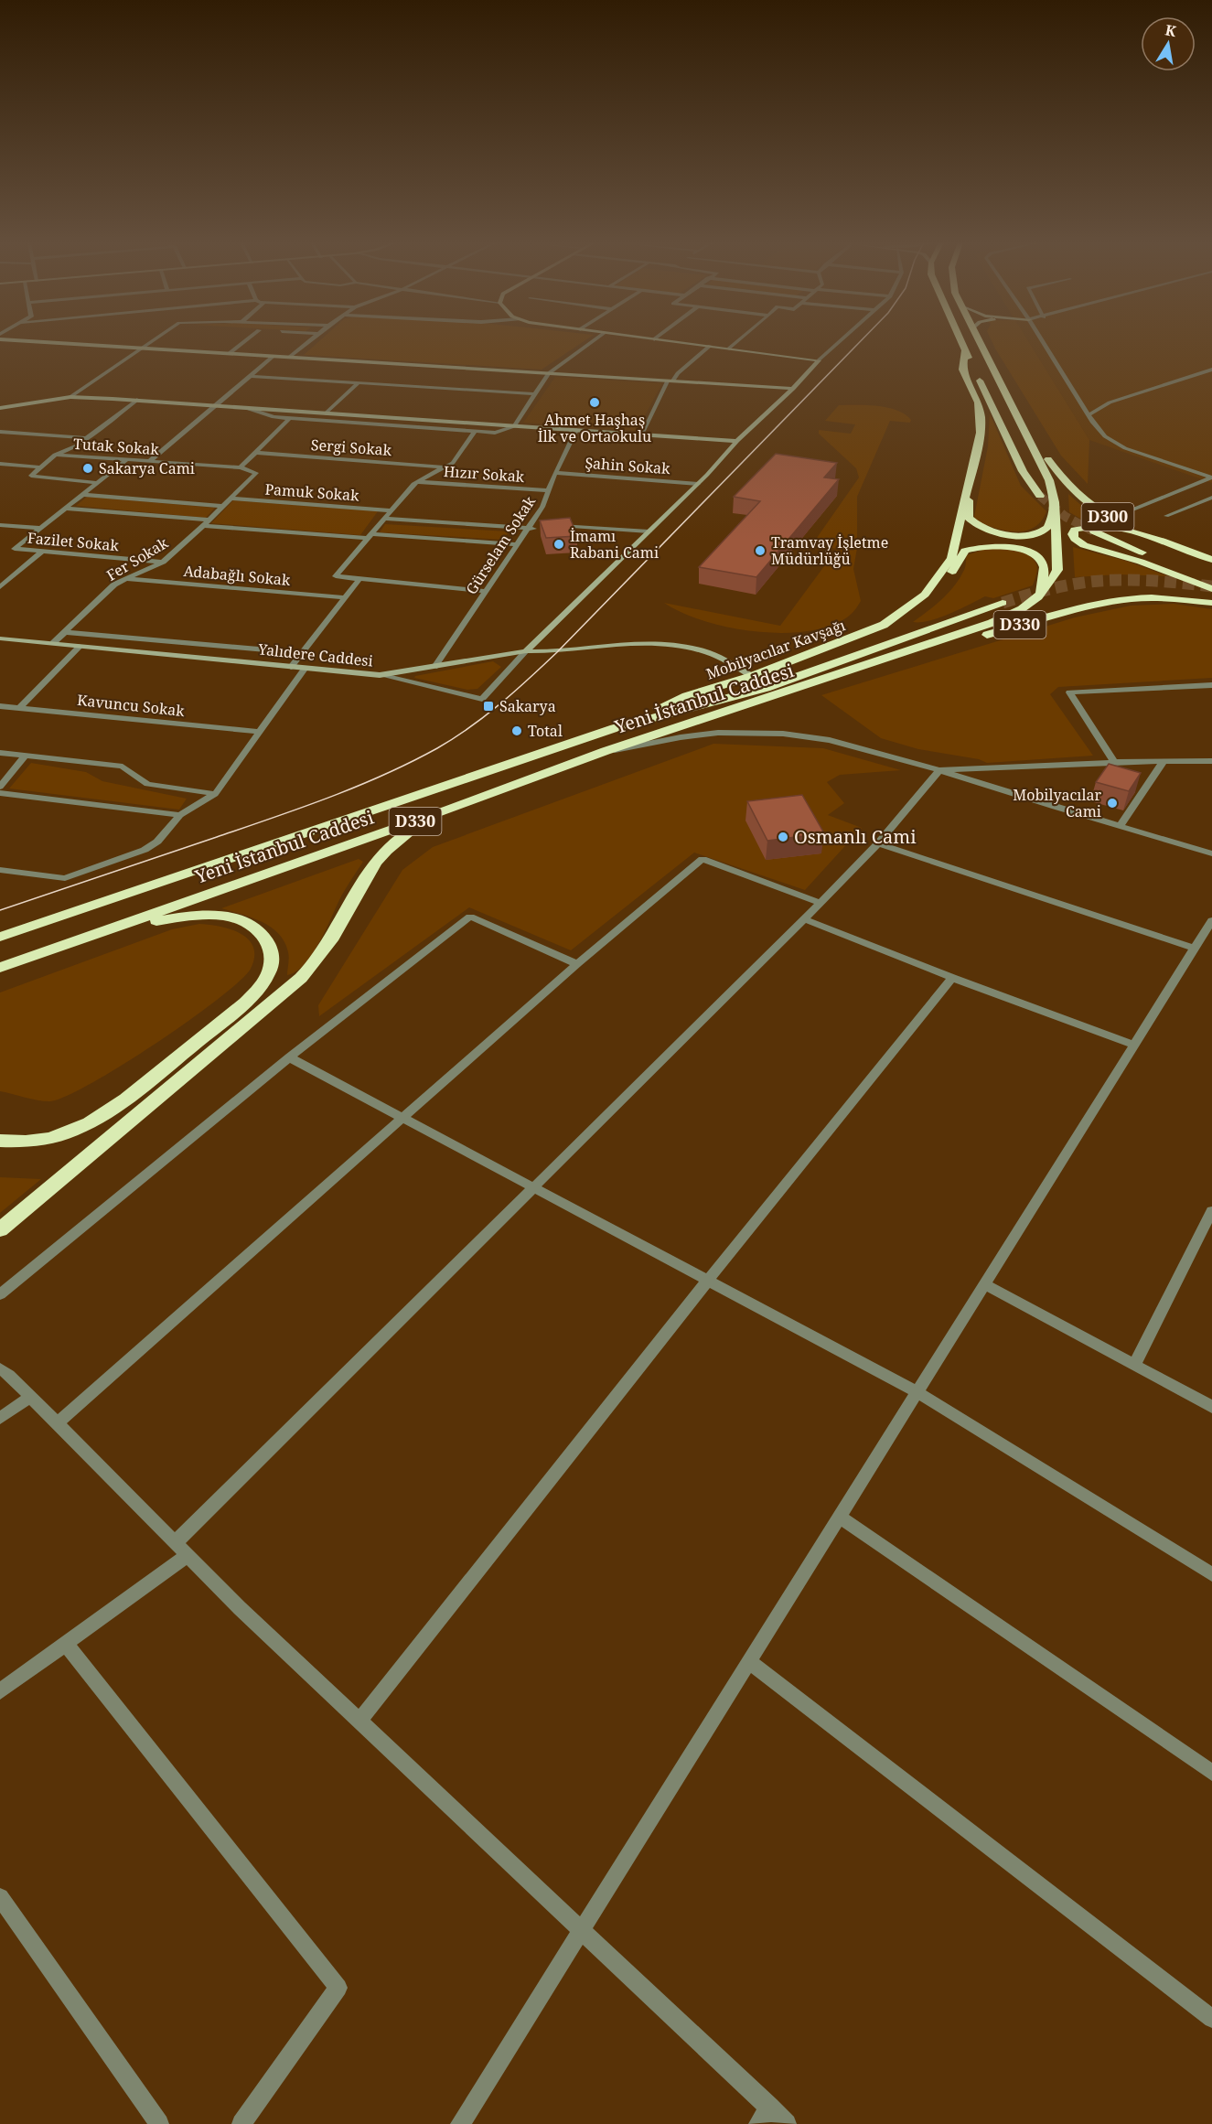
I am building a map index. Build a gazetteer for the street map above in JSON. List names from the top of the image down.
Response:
{
  "streets": {
    "highway": [
      "D300",
      "D330",
      "Mobilyacılar Kavşağı",
      "Yeni İstanbul Caddesi"
    ],
    "street": [
      "Tutak Sokak",
      "Sergi Sokak",
      "Şahin Sokak",
      "Hızır Sokak",
      "Pamuk Sokak",
      "Fazilet Sokak",
      "Gürselam Sokak",
      "Fer Sokak",
      "Adabağlı Sokak",
      "Yalıdere Caddesi",
      "Kavuncu Sokak"
    ]
  },
  "crossings": [
    ["Tutak Sokak", "Fer Sokak"],
    ["Şahin Sokak", "Gürselam Sokak"],
    ["Hızır Sokak", "Gürselam Sokak"],
    ["Pamuk Sokak", "Fer Sokak"],
    ["Fazilet Sokak", "Fer Sokak"],
    ["Gürselam Sokak", "Yalıdere Caddesi"],
    ["Fer Sokak", "Adabağlı Sokak"],
    ["Fer Sokak", "Yalıdere Caddesi"],
    ["D330", "Yeni İstanbul Caddesi"],
    ["Mobilyacılar Kavşağı", "Yalıdere Caddesi"],
    ["Mobilyacılar Kavşağı", "Yeni İstanbul Caddesi"]
  ],
  "places": {
    "other": [
      "Ahmet Haşhaş İlk ve Ortaokulu",
      "Sakarya Cami",
      "İmamı Rabani Cami",
      "Tramvay İşletme Müdürlüğü",
      "Total",
      "Mobilyacılar Cami",
      "Osmanlı Cami"
    ],
    "transit": ["Sakarya"]
  },
  "north": "top"
}
